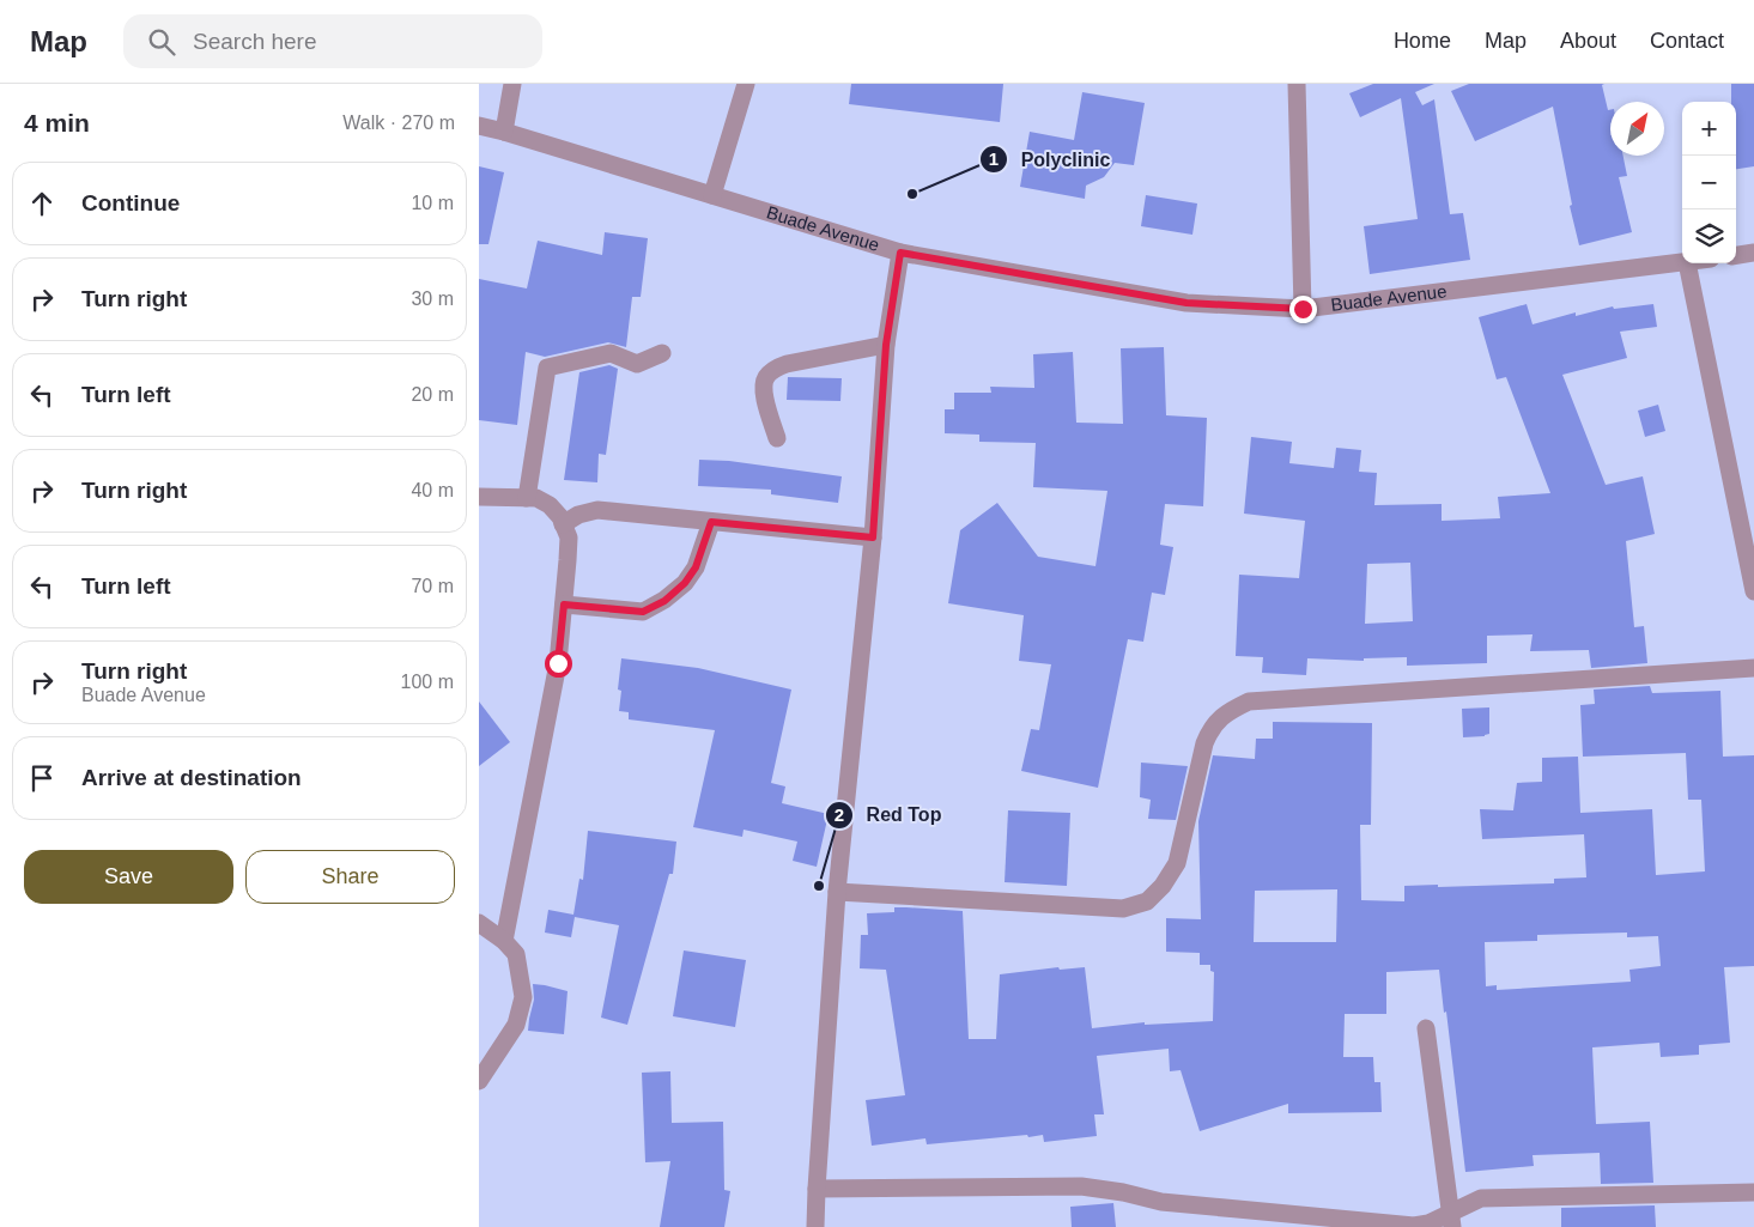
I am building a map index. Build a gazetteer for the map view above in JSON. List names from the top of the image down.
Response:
{
  "streets": {
    "street": ["Buade Avenue"]
  },
  "places": ["Polyclinic", "Red Top"],
  "north": "top right",
  "page": {
    "header": "Map",
    "search": "Search here",
    "nav": [
      "Home",
      "Map",
      "About",
      "Contact"
    ],
    "heading": ["4 min", "Walk · 270 m"],
    "map_buttons": ["+", "−"],
    "list": [
      ["Continue", "10 m"],
      ["Turn right", "30 m"],
      ["Turn left", "20 m"],
      ["Turn right", "40 m"],
      ["Turn left", "70 m"],
      ["Turn right", "Buade Avenue", "100 m"],
      "Arrive at destination"
    ],
    "buttons": ["Save", "Share"]
  }
}
